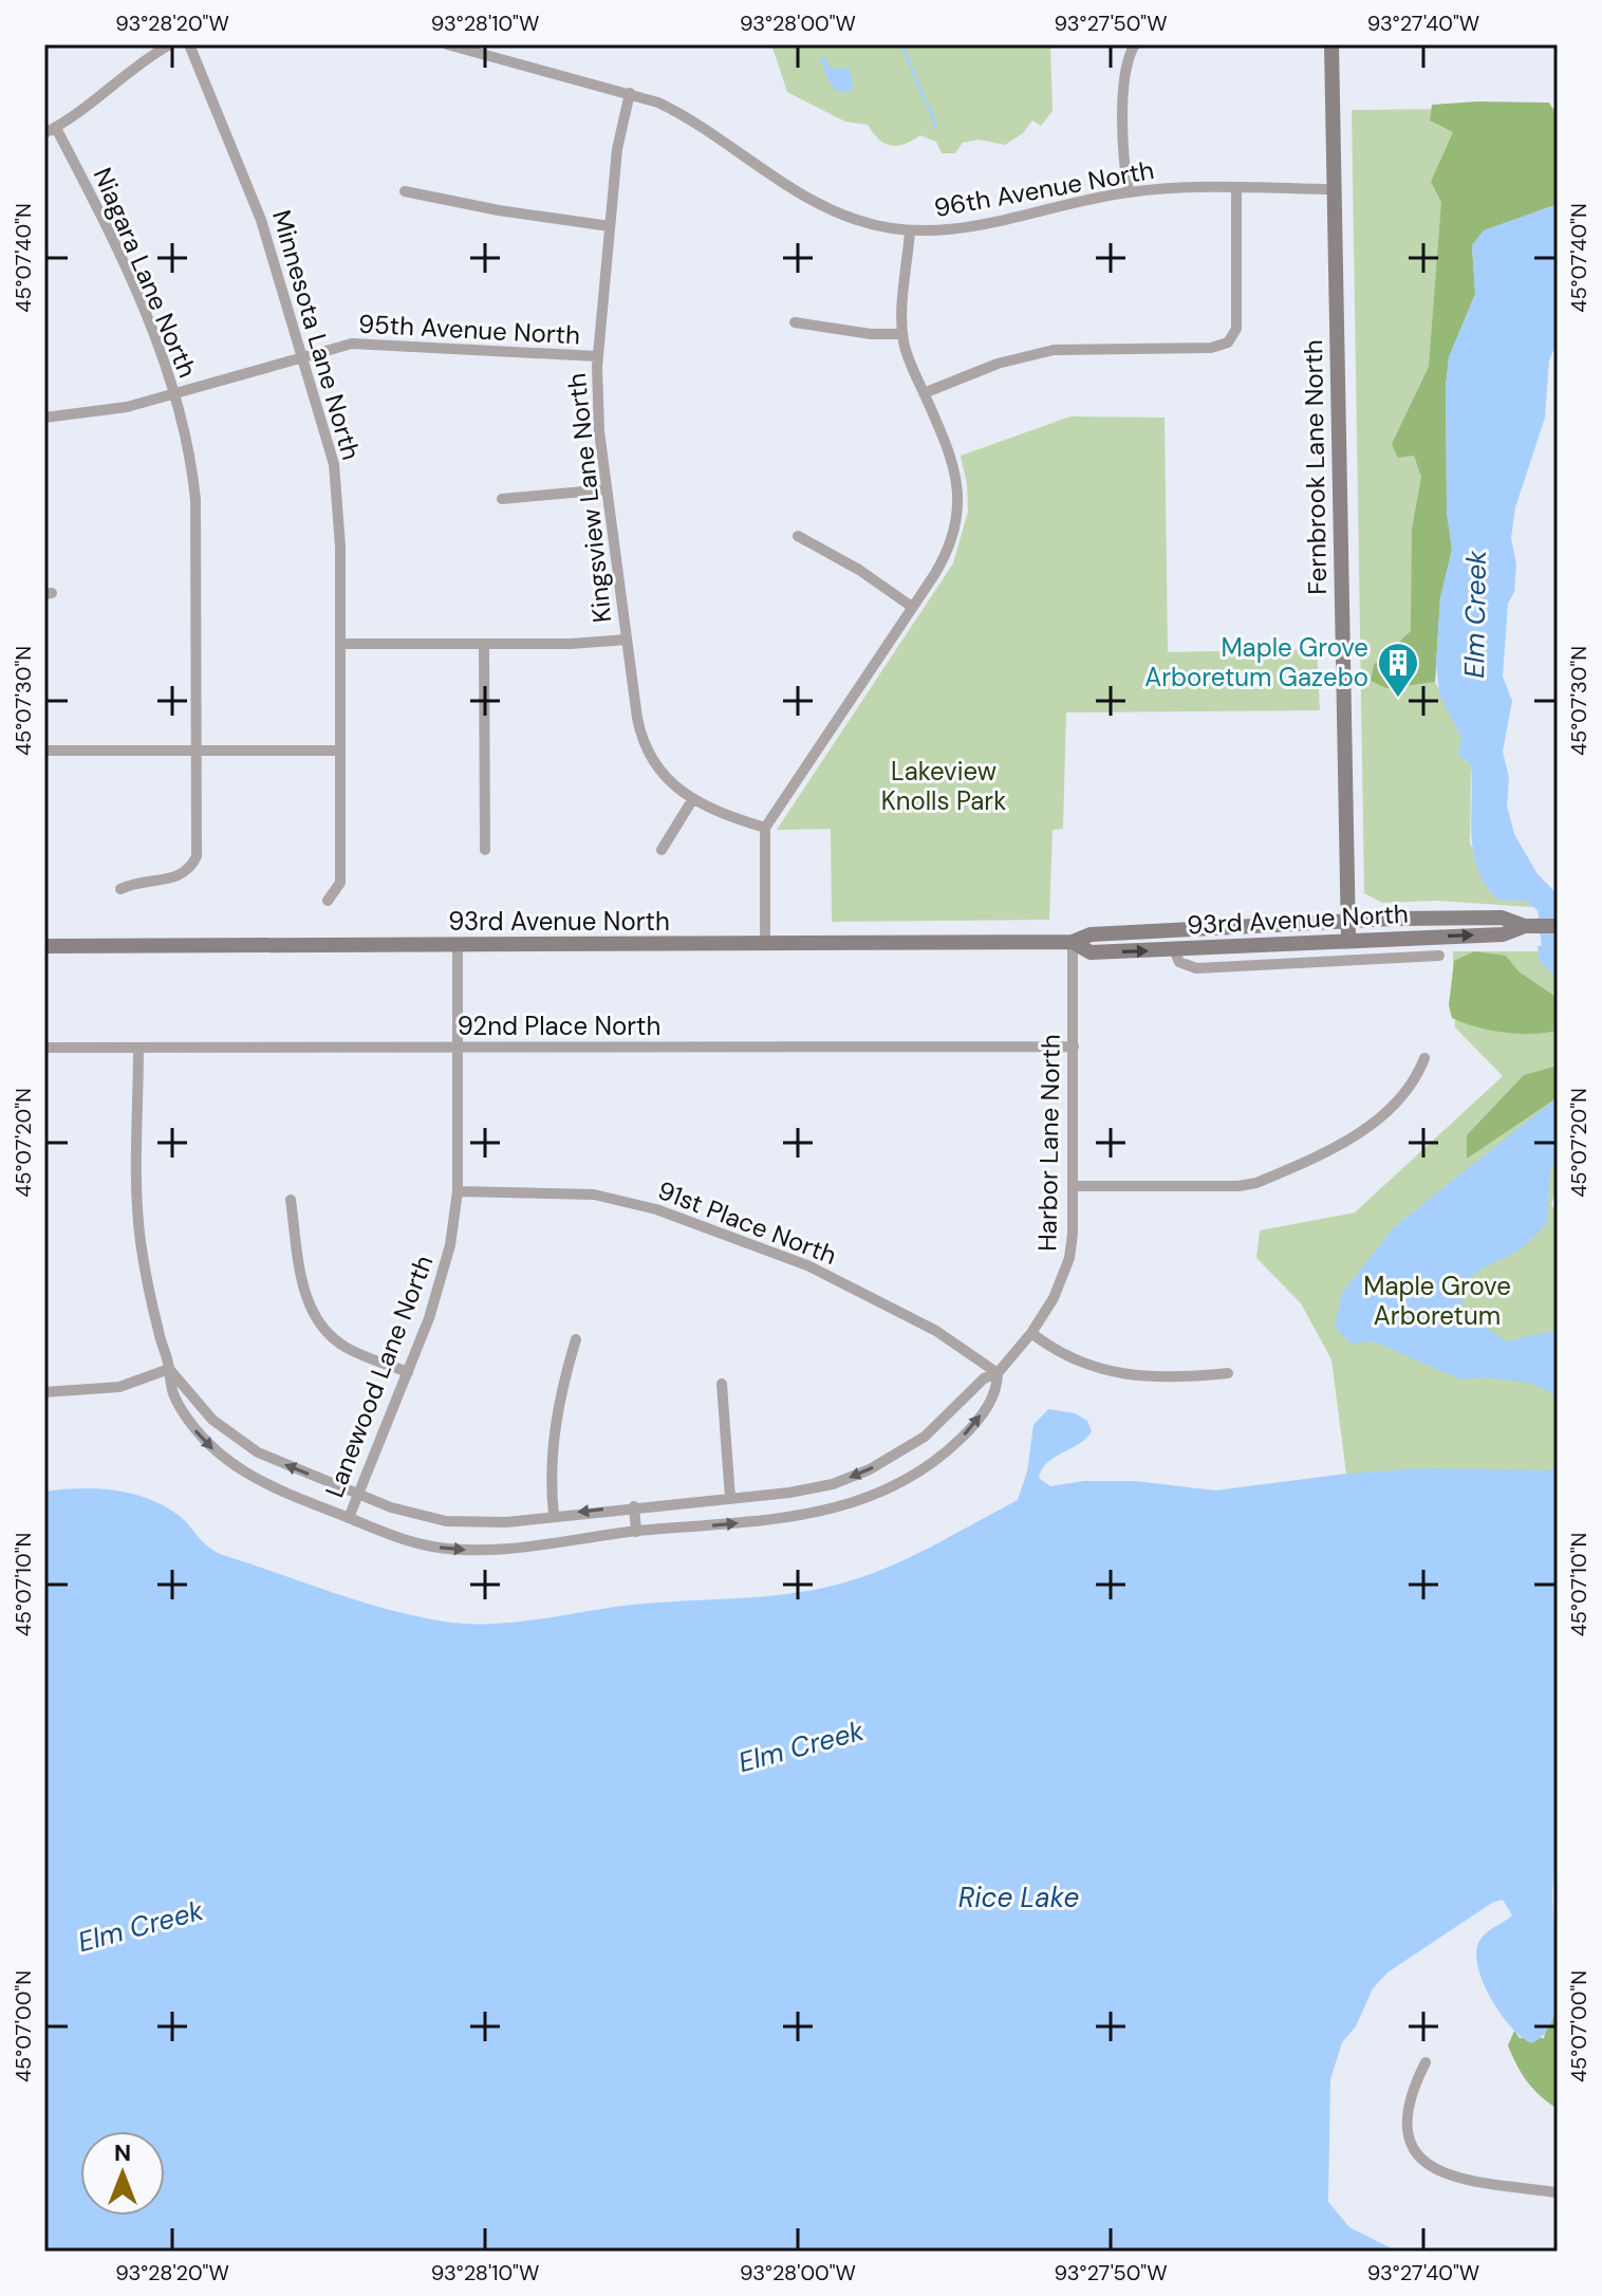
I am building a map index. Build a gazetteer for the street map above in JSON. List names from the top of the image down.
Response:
{
  "streets": {
    "main road": ["Fernbrook Lane North", "93rd Avenue North"],
    "street": [
      "96th Avenue North",
      "Niagara Lane North",
      "95th Avenue North",
      "Minnesota Lane North",
      "Kingsview Lane North",
      "92nd Place North",
      "Harbor Lane North",
      "91st Place North",
      "Lanewood Lane North"
    ]
  },
  "crossings": [
    ["96th Avenue North", "Fernbrook Lane North"],
    ["96th Avenue North", "Kingsview Lane North"],
    ["Niagara Lane North", "95th Avenue North"],
    ["95th Avenue North", "Minnesota Lane North"],
    ["95th Avenue North", "Kingsview Lane North"],
    ["Fernbrook Lane North", "93rd Avenue North"],
    ["93rd Avenue North", "Harbor Lane North"],
    ["93rd Avenue North", "Lanewood Lane North"],
    ["92nd Place North", "Harbor Lane North"],
    ["92nd Place North", "Lanewood Lane North"],
    ["Harbor Lane North", "91st Place North"],
    ["91st Place North", "Lanewood Lane North"]
  ],
  "water": ["Elm Creek", "Rice Lake"],
  "parks": ["Lakeview Knolls Park", "Maple Grove Arboretum"],
  "places": {
    "building": ["Maple Grove Arboretum Gazebo"]
  },
  "north": "top",
  "coordinates": [
    "93°28'20\"W",
    "93°28'10\"W",
    "93°28'00\"W",
    "93°27'50\"W",
    "93°27'40\"W",
    "45°07'40\"N",
    "45°07'30\"N",
    "45°07'20\"N",
    "45°07'10\"N",
    "45°07'00\"N"
  ]
}
